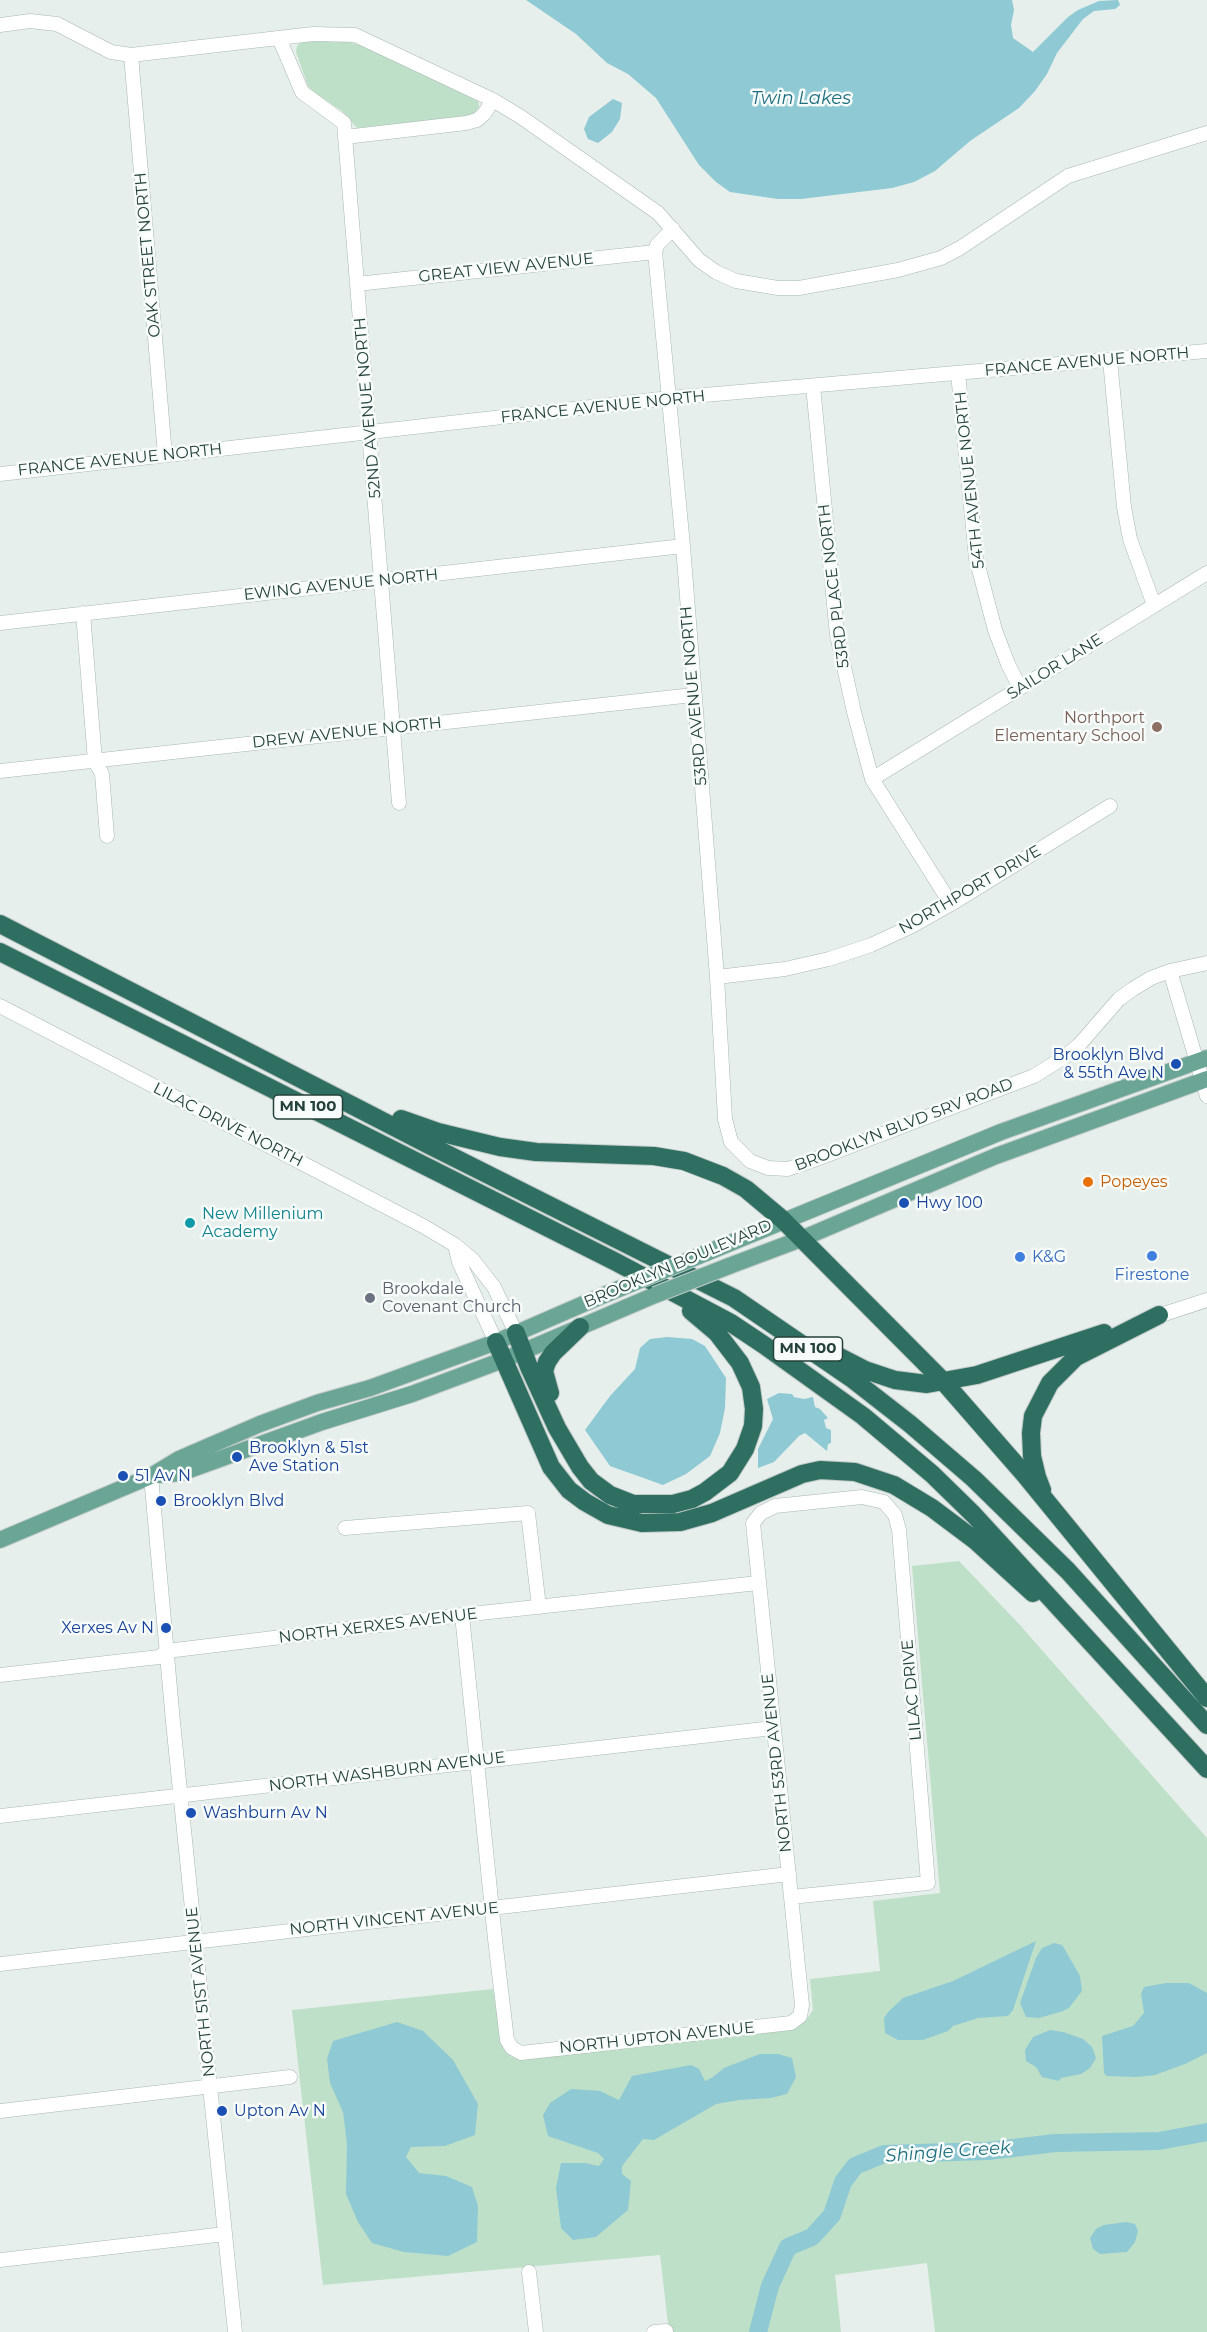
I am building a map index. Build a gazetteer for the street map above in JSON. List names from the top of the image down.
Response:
{
  "streets": {
    "highway": ["MN 100"],
    "main road": ["BROOKLYN BOULEVARD"],
    "street": [
      "OAK STREET NORTH",
      "GREAT VIEW AVENUE",
      "FRANCE AVENUE NORTH",
      "52ND AVENUE NORTH",
      "54TH AVENUE NORTH",
      "EWING AVENUE NORTH",
      "53RD PLACE NORTH",
      "SAILOR LANE",
      "53RD AVENUE NORTH",
      "DREW AVENUE NORTH",
      "NORTHPORT DRIVE",
      "LILAC DRIVE NORTH",
      "BROOKLYN BLVD SRV ROAD",
      "NORTH XERXES AVENUE",
      "LILAC DRIVE",
      "NORTH 53RD AVENUE",
      "NORTH WASHBURN AVENUE",
      "NORTH VINCENT AVENUE",
      "NORTH 51ST AVENUE",
      "NORTH UPTON AVENUE"
    ]
  },
  "crossings": [
    ["OAK STREET NORTH", "FRANCE AVENUE NORTH"],
    ["GREAT VIEW AVENUE", "52ND AVENUE NORTH"],
    ["GREAT VIEW AVENUE", "53RD AVENUE NORTH"],
    ["FRANCE AVENUE NORTH", "52ND AVENUE NORTH"],
    ["FRANCE AVENUE NORTH", "54TH AVENUE NORTH"],
    ["FRANCE AVENUE NORTH", "53RD PLACE NORTH"],
    ["FRANCE AVENUE NORTH", "53RD AVENUE NORTH"],
    ["52ND AVENUE NORTH", "EWING AVENUE NORTH"],
    ["52ND AVENUE NORTH", "DREW AVENUE NORTH"],
    ["54TH AVENUE NORTH", "SAILOR LANE"],
    ["EWING AVENUE NORTH", "53RD AVENUE NORTH"],
    ["53RD PLACE NORTH", "SAILOR LANE"],
    ["53RD PLACE NORTH", "NORTHPORT DRIVE"],
    ["53RD AVENUE NORTH", "DREW AVENUE NORTH"],
    ["53RD AVENUE NORTH", "NORTHPORT DRIVE"],
    ["53RD AVENUE NORTH", "BROOKLYN BLVD SRV ROAD"],
    ["LILAC DRIVE NORTH", "BROOKLYN BOULEVARD"],
    ["BROOKLYN BOULEVARD", "NORTH 51ST AVENUE"],
    ["NORTH XERXES AVENUE", "NORTH 53RD AVENUE"],
    ["NORTH XERXES AVENUE", "NORTH 51ST AVENUE"],
    ["LILAC DRIVE", "NORTH 53RD AVENUE"],
    ["NORTH 53RD AVENUE", "NORTH WASHBURN AVENUE"],
    ["NORTH 53RD AVENUE", "NORTH VINCENT AVENUE"],
    ["NORTH 53RD AVENUE", "NORTH UPTON AVENUE"],
    ["NORTH WASHBURN AVENUE", "NORTH 51ST AVENUE"],
    ["NORTH VINCENT AVENUE", "NORTH 51ST AVENUE"],
    ["NORTH VINCENT AVENUE", "NORTH UPTON AVENUE"]
  ],
  "water": ["Twin Lakes", "Shingle Creek"],
  "places": [
    "Northport Elementary School",
    "Brooklyn Blvd & 55th Ave N",
    "Popeyes",
    "Hwy 100",
    "New Millenium Academy",
    "Firestone",
    "K&G",
    "Brookdale Covenant Church",
    "Brooklyn & 51st Ave Station",
    "51 Av N",
    "Brooklyn Blvd",
    "Xerxes Av N",
    "Washburn Av N",
    "Upton Av N"
  ]
}
